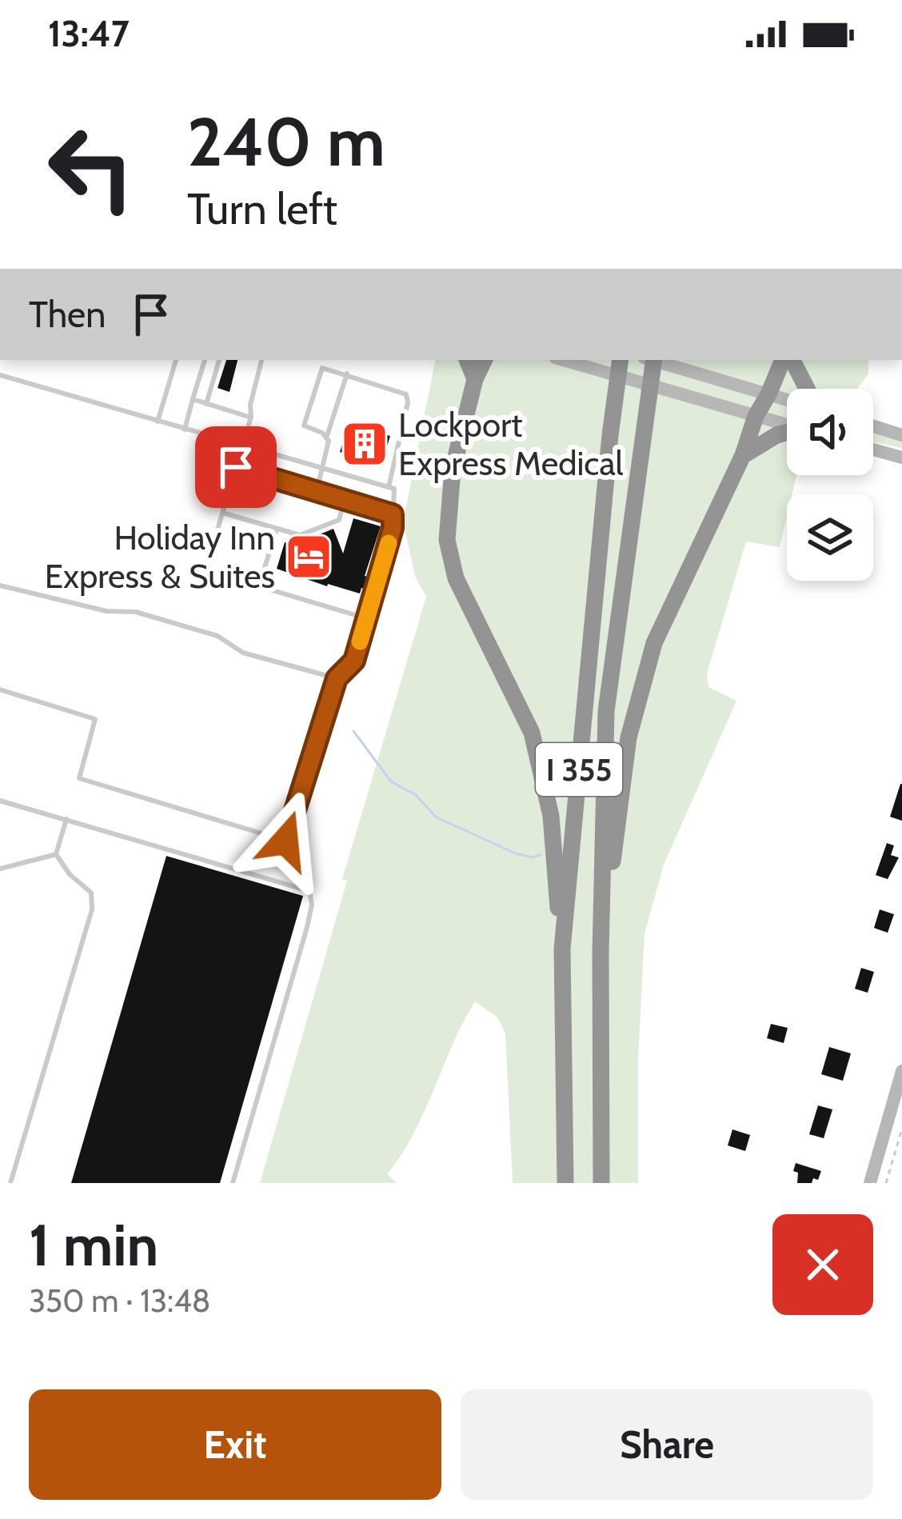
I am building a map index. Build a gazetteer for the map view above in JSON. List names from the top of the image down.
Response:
{
  "streets": {
    "highway": ["I 355"]
  },
  "places": {
    "building": ["Lockport Express Medical"],
    "hotel": ["Holiday Inn Express & Suites"]
  },
  "page": {
    "status": "13:47",
    "turn": ["240 m", "Turn left"],
    "then": "Then",
    "heading": ["1 min", "350 m · 13:48"],
    "buttons": ["Exit", "Share"]
  }
}
